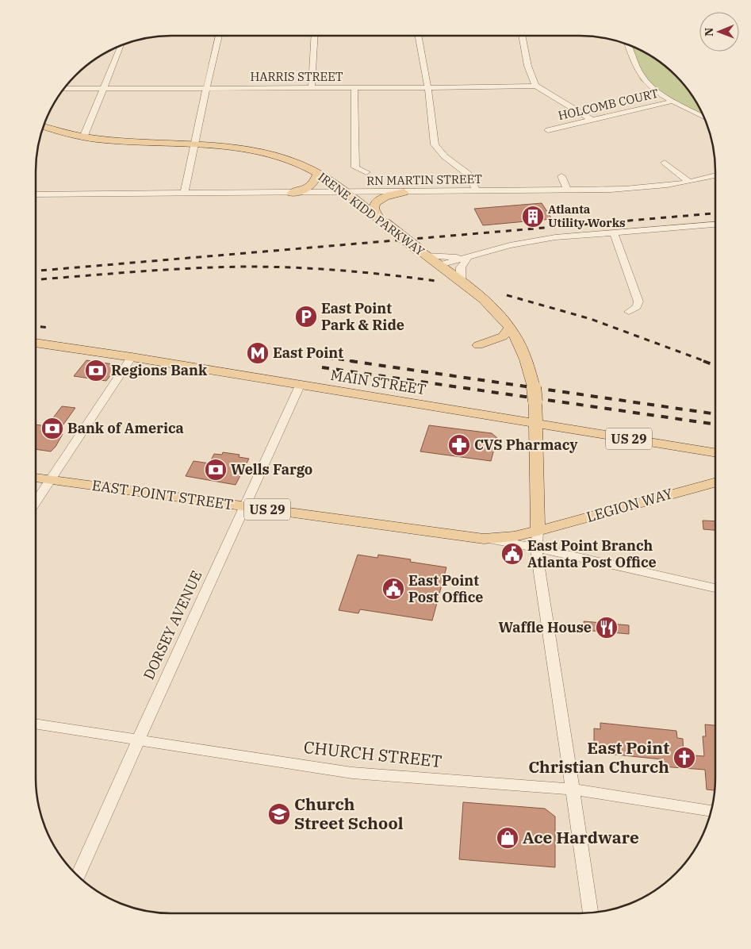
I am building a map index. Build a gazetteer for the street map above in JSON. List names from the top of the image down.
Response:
{
  "streets": {
    "main road": [
      "IRENE KIDD PARKWAY",
      "MAIN STREET",
      "US 29",
      "EAST POINT STREET",
      "LEGION WAY"
    ],
    "street": [
      "HARRIS STREET",
      "HOLCOMB COURT",
      "RN MARTIN STREET",
      "DORSEY AVENUE",
      "CHURCH STREET"
    ]
  },
  "crossings": [
    ["RN MARTIN STREET", "IRENE KIDD PARKWAY"],
    ["IRENE KIDD PARKWAY", "MAIN STREET"],
    ["IRENE KIDD PARKWAY", "EAST POINT STREET"],
    ["IRENE KIDD PARKWAY", "LEGION WAY"],
    ["MAIN STREET", "DORSEY AVENUE"],
    ["EAST POINT STREET", "LEGION WAY"],
    ["EAST POINT STREET", "DORSEY AVENUE"],
    ["DORSEY AVENUE", "CHURCH STREET"]
  ],
  "places": {
    "building": ["Atlanta Utility Works"],
    "parking": ["East Point Park & Ride"],
    "metro station": ["East Point"],
    "bank": ["Regions Bank", "Bank of America", "Wells Fargo"],
    "pharmacy": ["CVS Pharmacy"],
    "public building": ["East Point Branch Atlanta Post Office", "East Point Post Office"],
    "restaurant": ["Waffle House"],
    "church": ["East Point Christian Church"],
    "school or university": ["Church Street School"],
    "shop": ["Ace Hardware"]
  },
  "north": "left"
}
